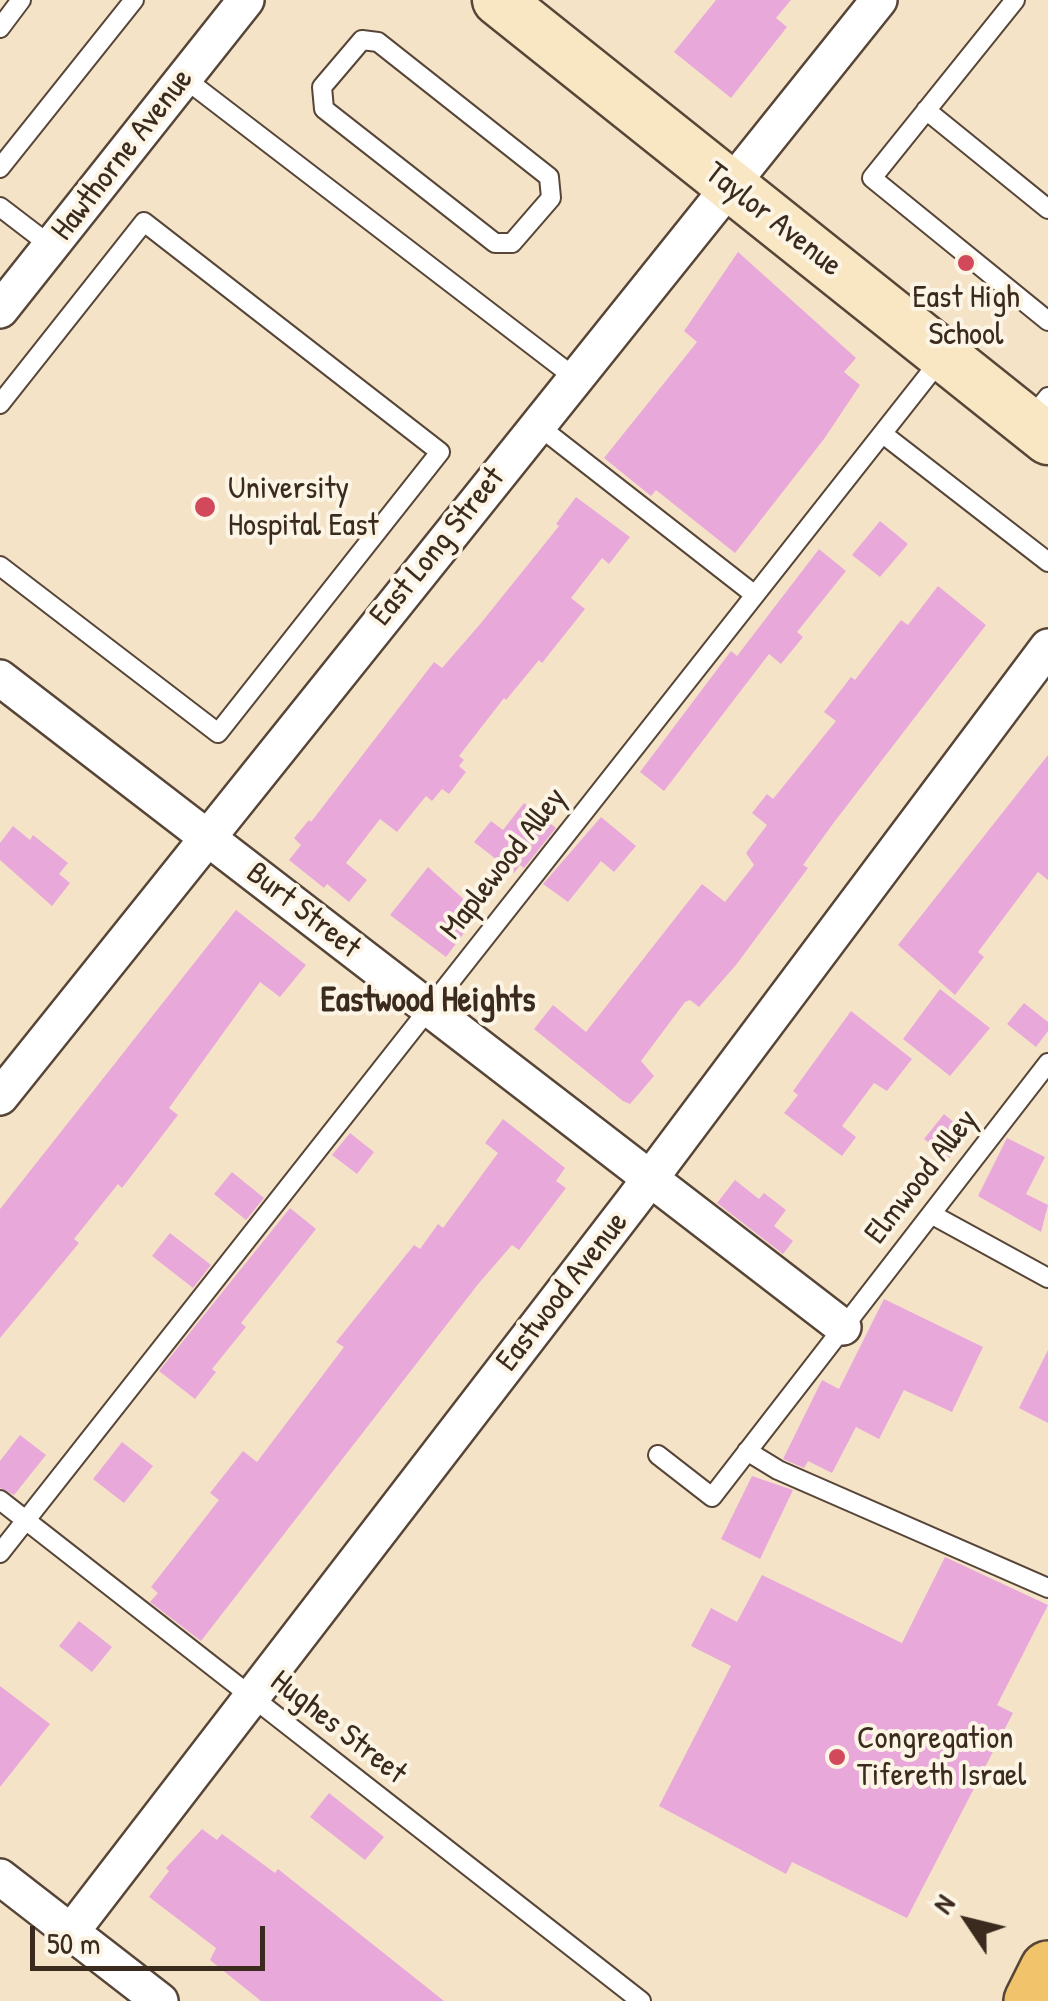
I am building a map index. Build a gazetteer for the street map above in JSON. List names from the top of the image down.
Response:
{
  "streets": {
    "main road": ["Taylor Avenue"],
    "street": [
      "Hawthorne Avenue",
      "East Long Street",
      "Burt Street",
      "Eastwood Avenue"
    ],
    "lane": ["Maplewood Alley", "Elmwood Alley", "Hughes Street"]
  },
  "crossings": [
    ["Taylor Avenue", "East Long Street"],
    ["Taylor Avenue", "Maplewood Alley"],
    ["East Long Street", "Burt Street"],
    ["Maplewood Alley", "Burt Street"],
    ["Maplewood Alley", "Hughes Street"],
    ["Burt Street", "Elmwood Alley"],
    ["Burt Street", "Eastwood Avenue"],
    ["Eastwood Avenue", "Hughes Street"]
  ],
  "districts": ["Eastwood Heights"],
  "places": ["East High School", "University Hospital East", "Congregation Tifereth Israel"],
  "scale_bar": "50 m",
  "north": "top left"
}
